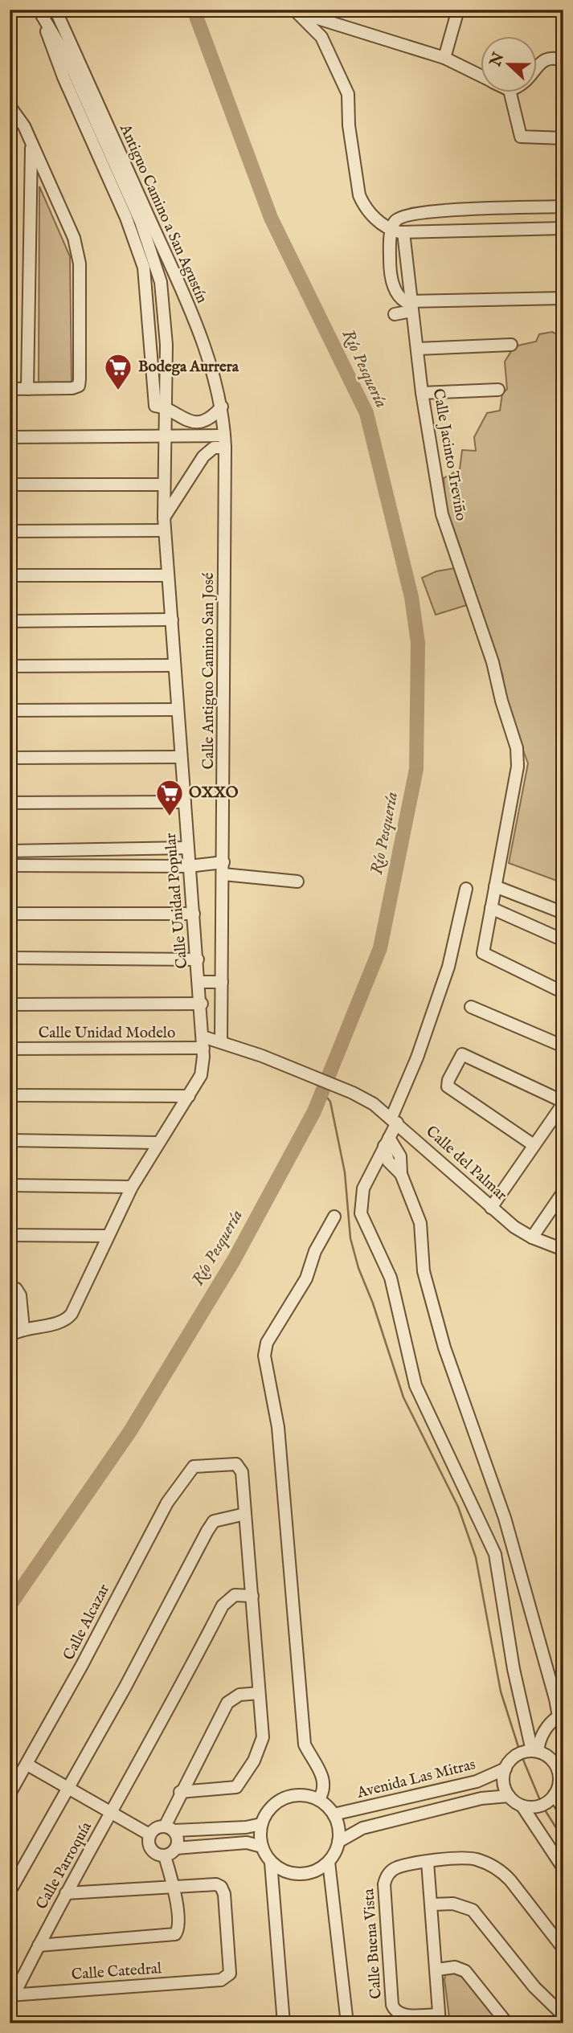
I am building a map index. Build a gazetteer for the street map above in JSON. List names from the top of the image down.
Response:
{
  "streets": {
    "street": [
      "Antiguo Camino a San Agustín",
      "Calle Jacinto Treviño",
      "Calle Antiguo Camino San José",
      "Calle Unidad Popular",
      "Calle Unidad Modelo",
      "Calle del Palmar",
      "Calle Alcazar",
      "Avenida Las Mitras",
      "Calle Parroquía",
      "Calle Buena Vista",
      "Calle Catedral"
    ]
  },
  "crossings": [
    ["Antiguo Camino a San Agustín", "Calle Antiguo Camino San José"],
    ["Antiguo Camino a San Agustín", "Calle Unidad Popular"],
    ["Calle Antiguo Camino San José", "Calle Unidad Modelo"],
    ["Calle Unidad Popular", "Calle Unidad Modelo"],
    ["Calle Unidad Modelo", "Calle del Palmar"],
    ["Calle Parroquía", "Calle Catedral"]
  ],
  "water": ["Río Pesquería"],
  "places": {
    "supermarket": ["Bodega Aurrera", "OXXO"]
  },
  "north": "left"
}
